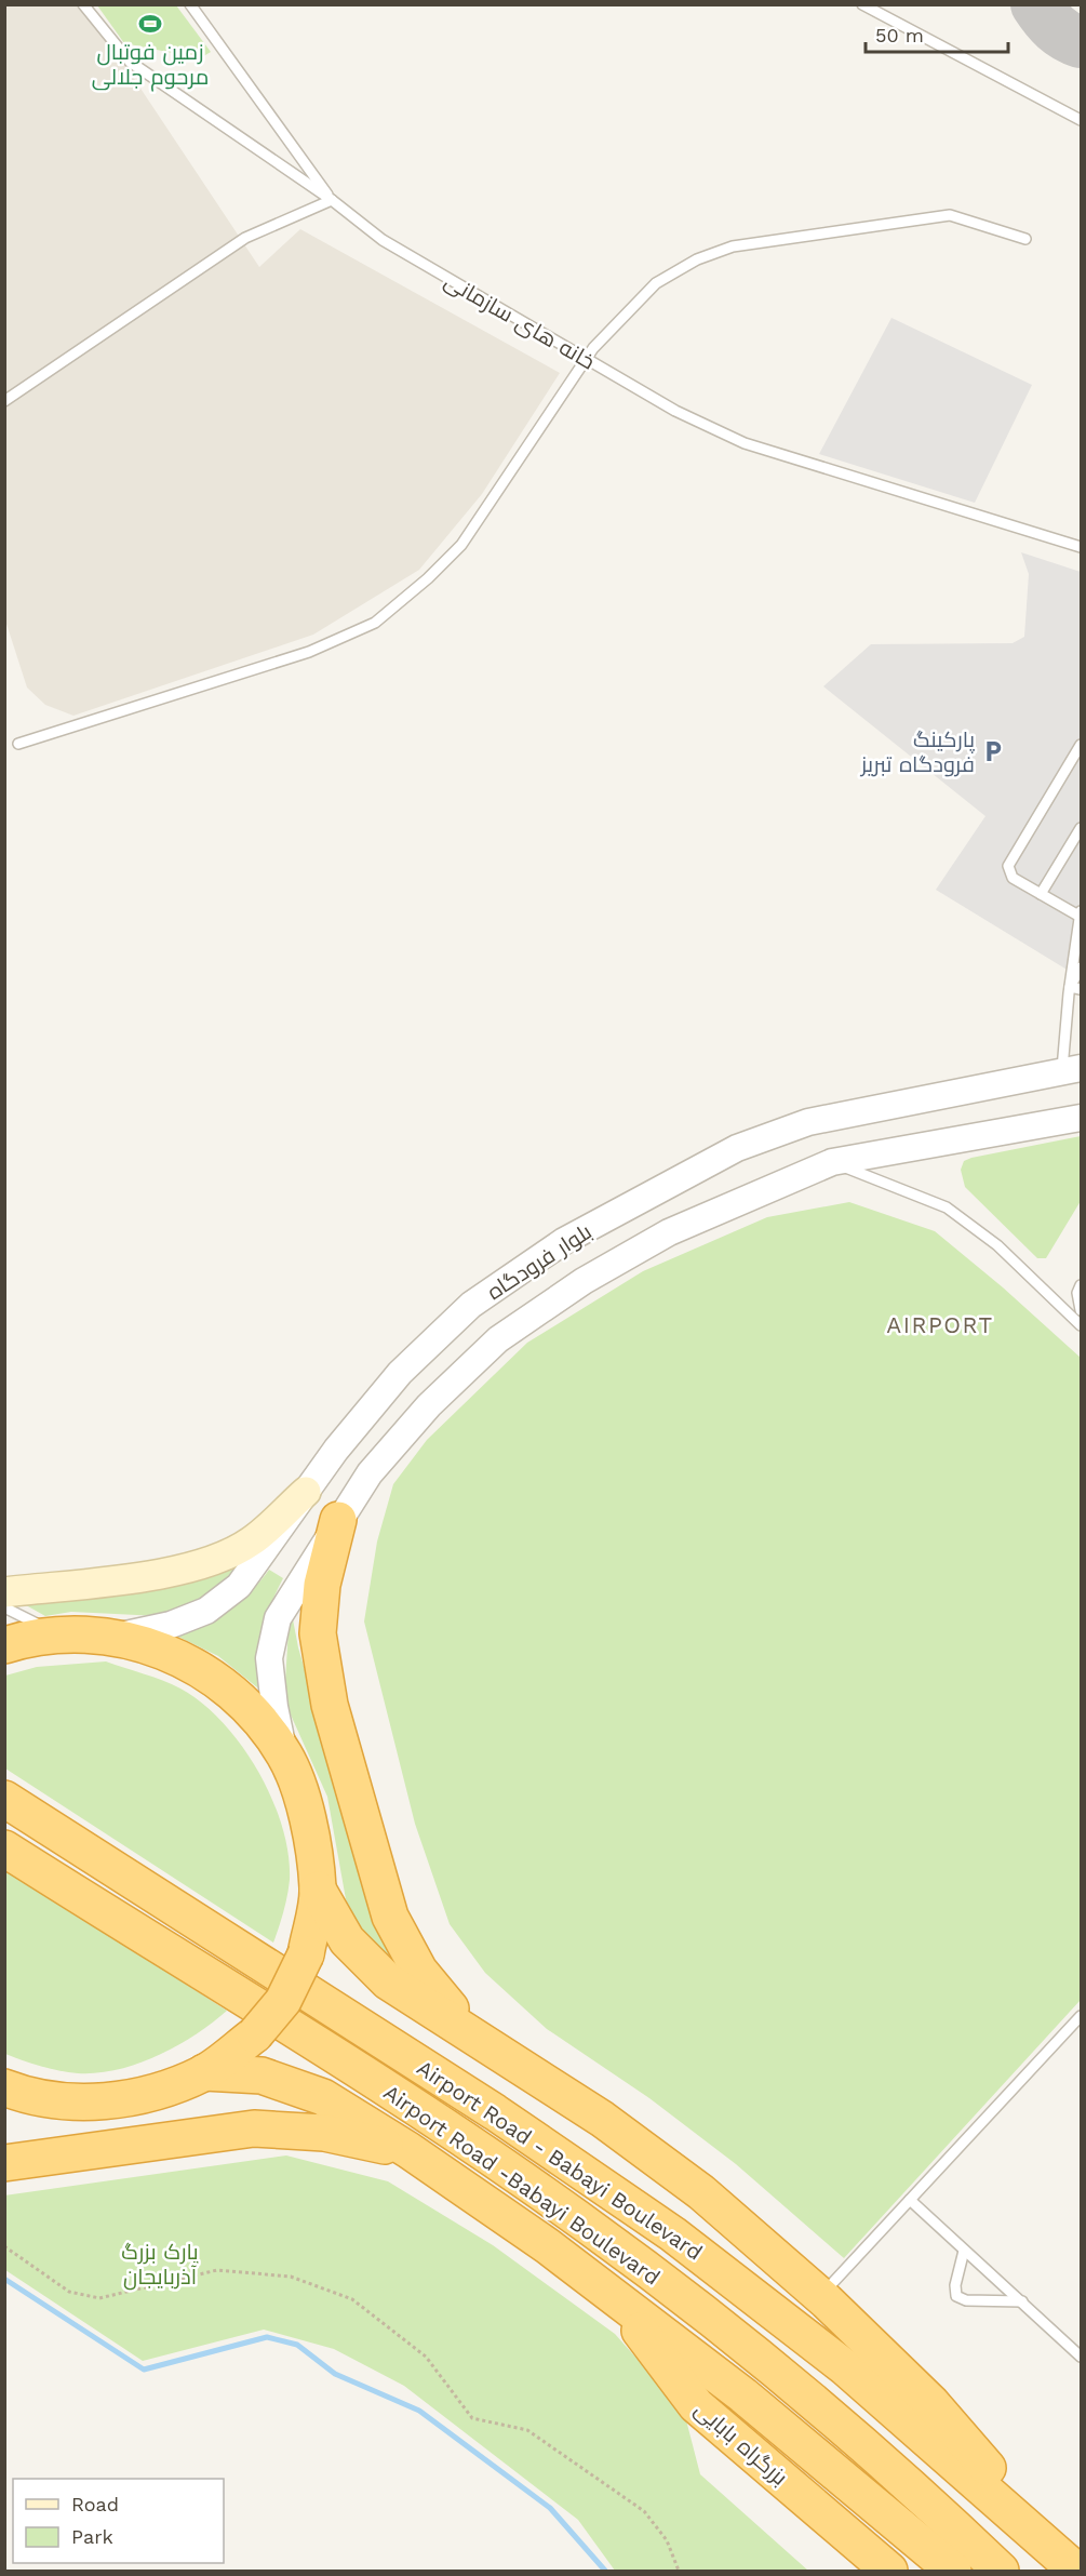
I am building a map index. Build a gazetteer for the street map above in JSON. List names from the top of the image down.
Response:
{
  "streets": {
    "highway": ["Airport Road - Babayi Boulevard", "Airport Road -Babayi Boulevard", "بزرگراه بابایی"],
    "street": ["بلوار فرودگاه"],
    "lane": ["خانه های سازمانی"]
  },
  "districts": ["AIRPORT"],
  "parks": ["پارک بزرگ آذربایجان"],
  "places": {
    "sports": ["زمین فوتبال مرحوم جلالی"],
    "parking": ["پارکینگ فرودگاه تبریز"]
  },
  "legend": ["Road", "Park"],
  "scale_bar": "50 m"
}
